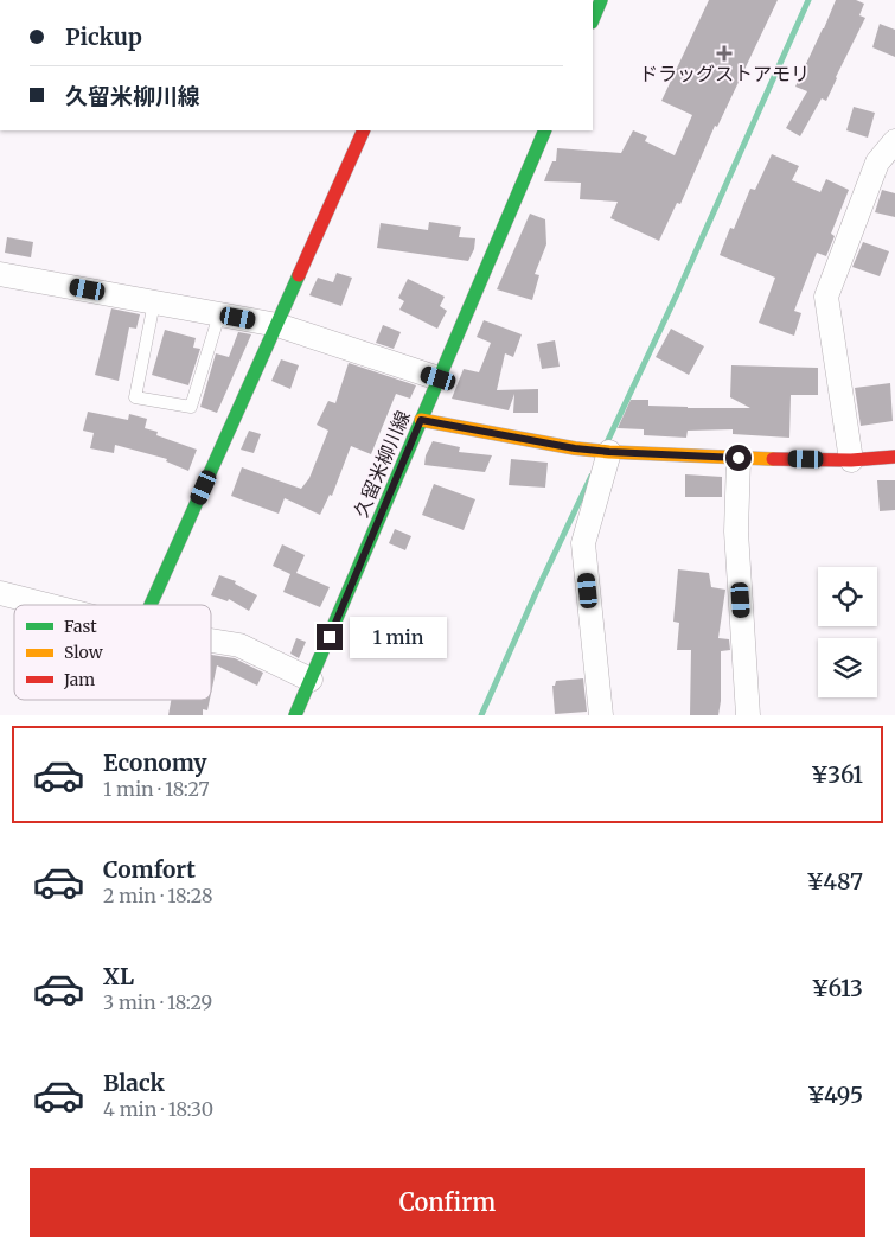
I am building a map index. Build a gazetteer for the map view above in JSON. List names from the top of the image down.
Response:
{
  "streets": {
    "street": ["久留米柳川線"]
  },
  "places": {
    "health": ["ドラッグストアモリ"]
  },
  "legend": ["Fast", "Slow", "Jam"],
  "page": {
    "banner": ["Pickup", "久留米柳川線"],
    "bubble": "1 min",
    "list": [
      {
        "name": "Economy",
        "note": "1 min · 18:27",
        "value": "¥361"
      },
      {
        "name": "Comfort",
        "note": "2 min · 18:28",
        "value": "¥487"
      },
      {
        "name": "XL",
        "note": "3 min · 18:29",
        "value": "¥613"
      },
      {
        "name": "Black",
        "note": "4 min · 18:30",
        "value": "¥495"
      }
    ],
    "buttons": "Confirm"
  }
}
